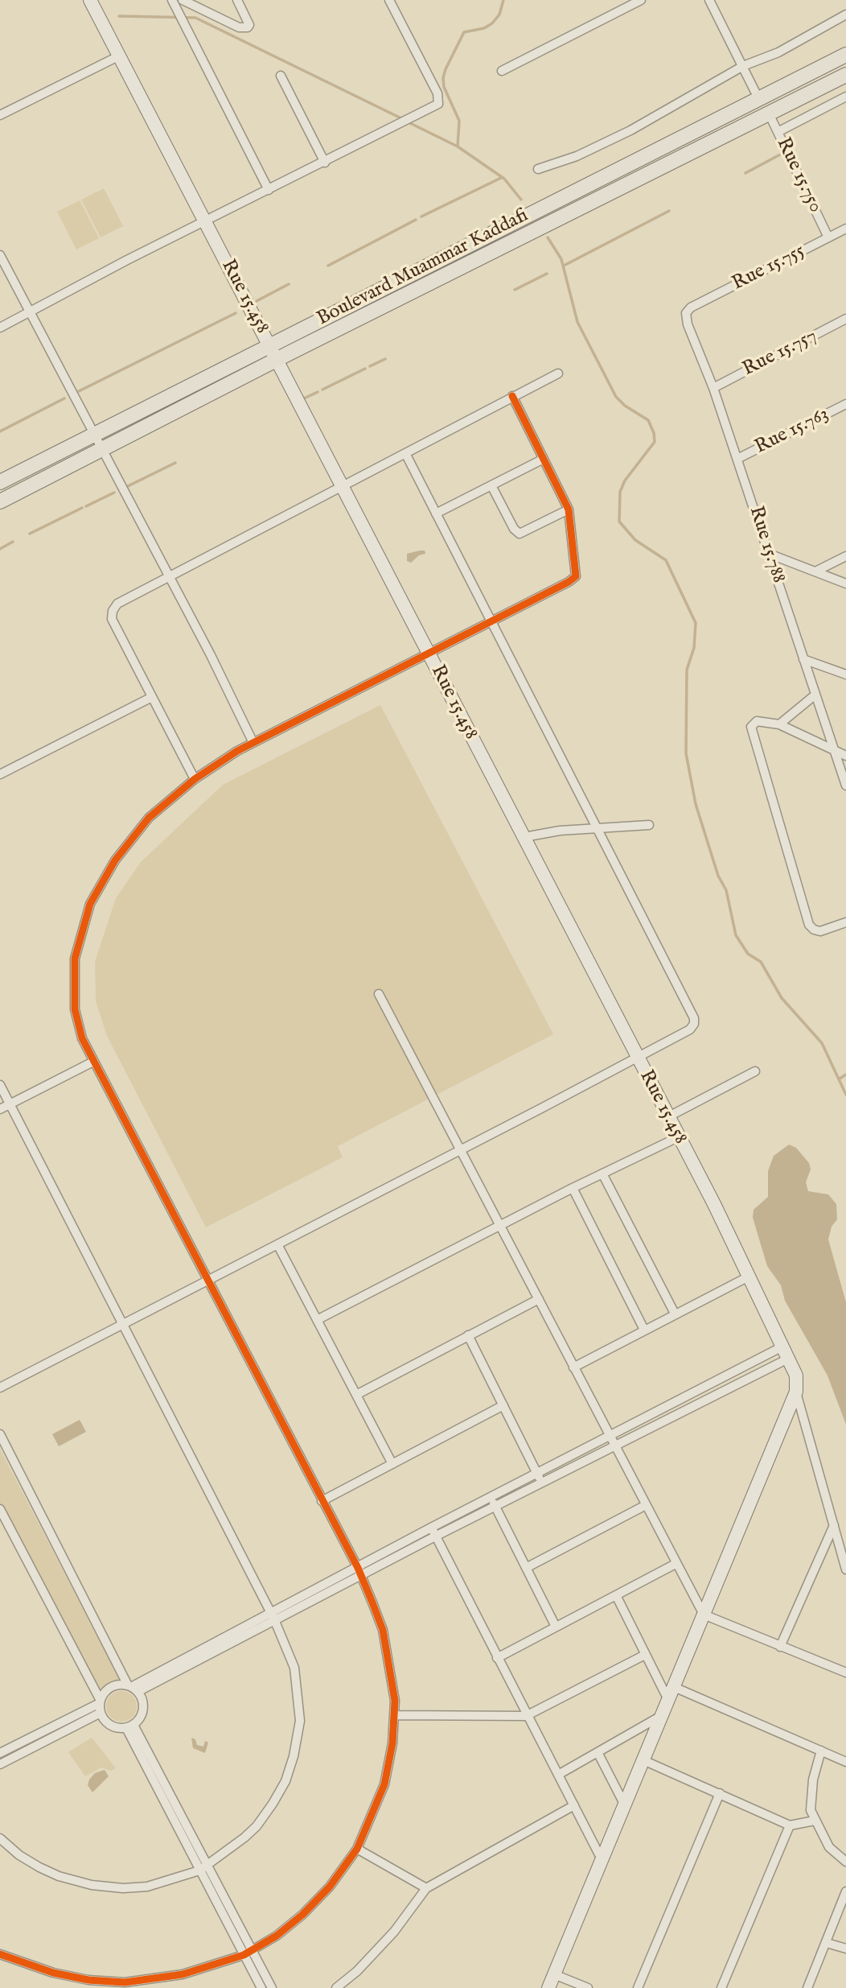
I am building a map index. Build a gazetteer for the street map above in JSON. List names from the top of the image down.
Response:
{
  "streets": {
    "main road": ["Boulevard Muammar Kaddafi", "Rue 15.458"],
    "street": [
      "Rue 15.750",
      "Rue 15.755",
      "Rue 15.757",
      "Rue 15.763",
      "Rue 15.788"
    ]
  },
  "crossings": [
    ["Rue 15.750", "Boulevard Muammar Kaddafi"],
    ["Rue 15.750", "Rue 15.755"],
    ["Boulevard Muammar Kaddafi", "Rue 15.458"],
    ["Rue 15.755", "Rue 15.788"],
    ["Rue 15.757", "Rue 15.788"],
    ["Rue 15.763", "Rue 15.788"]
  ]
}
